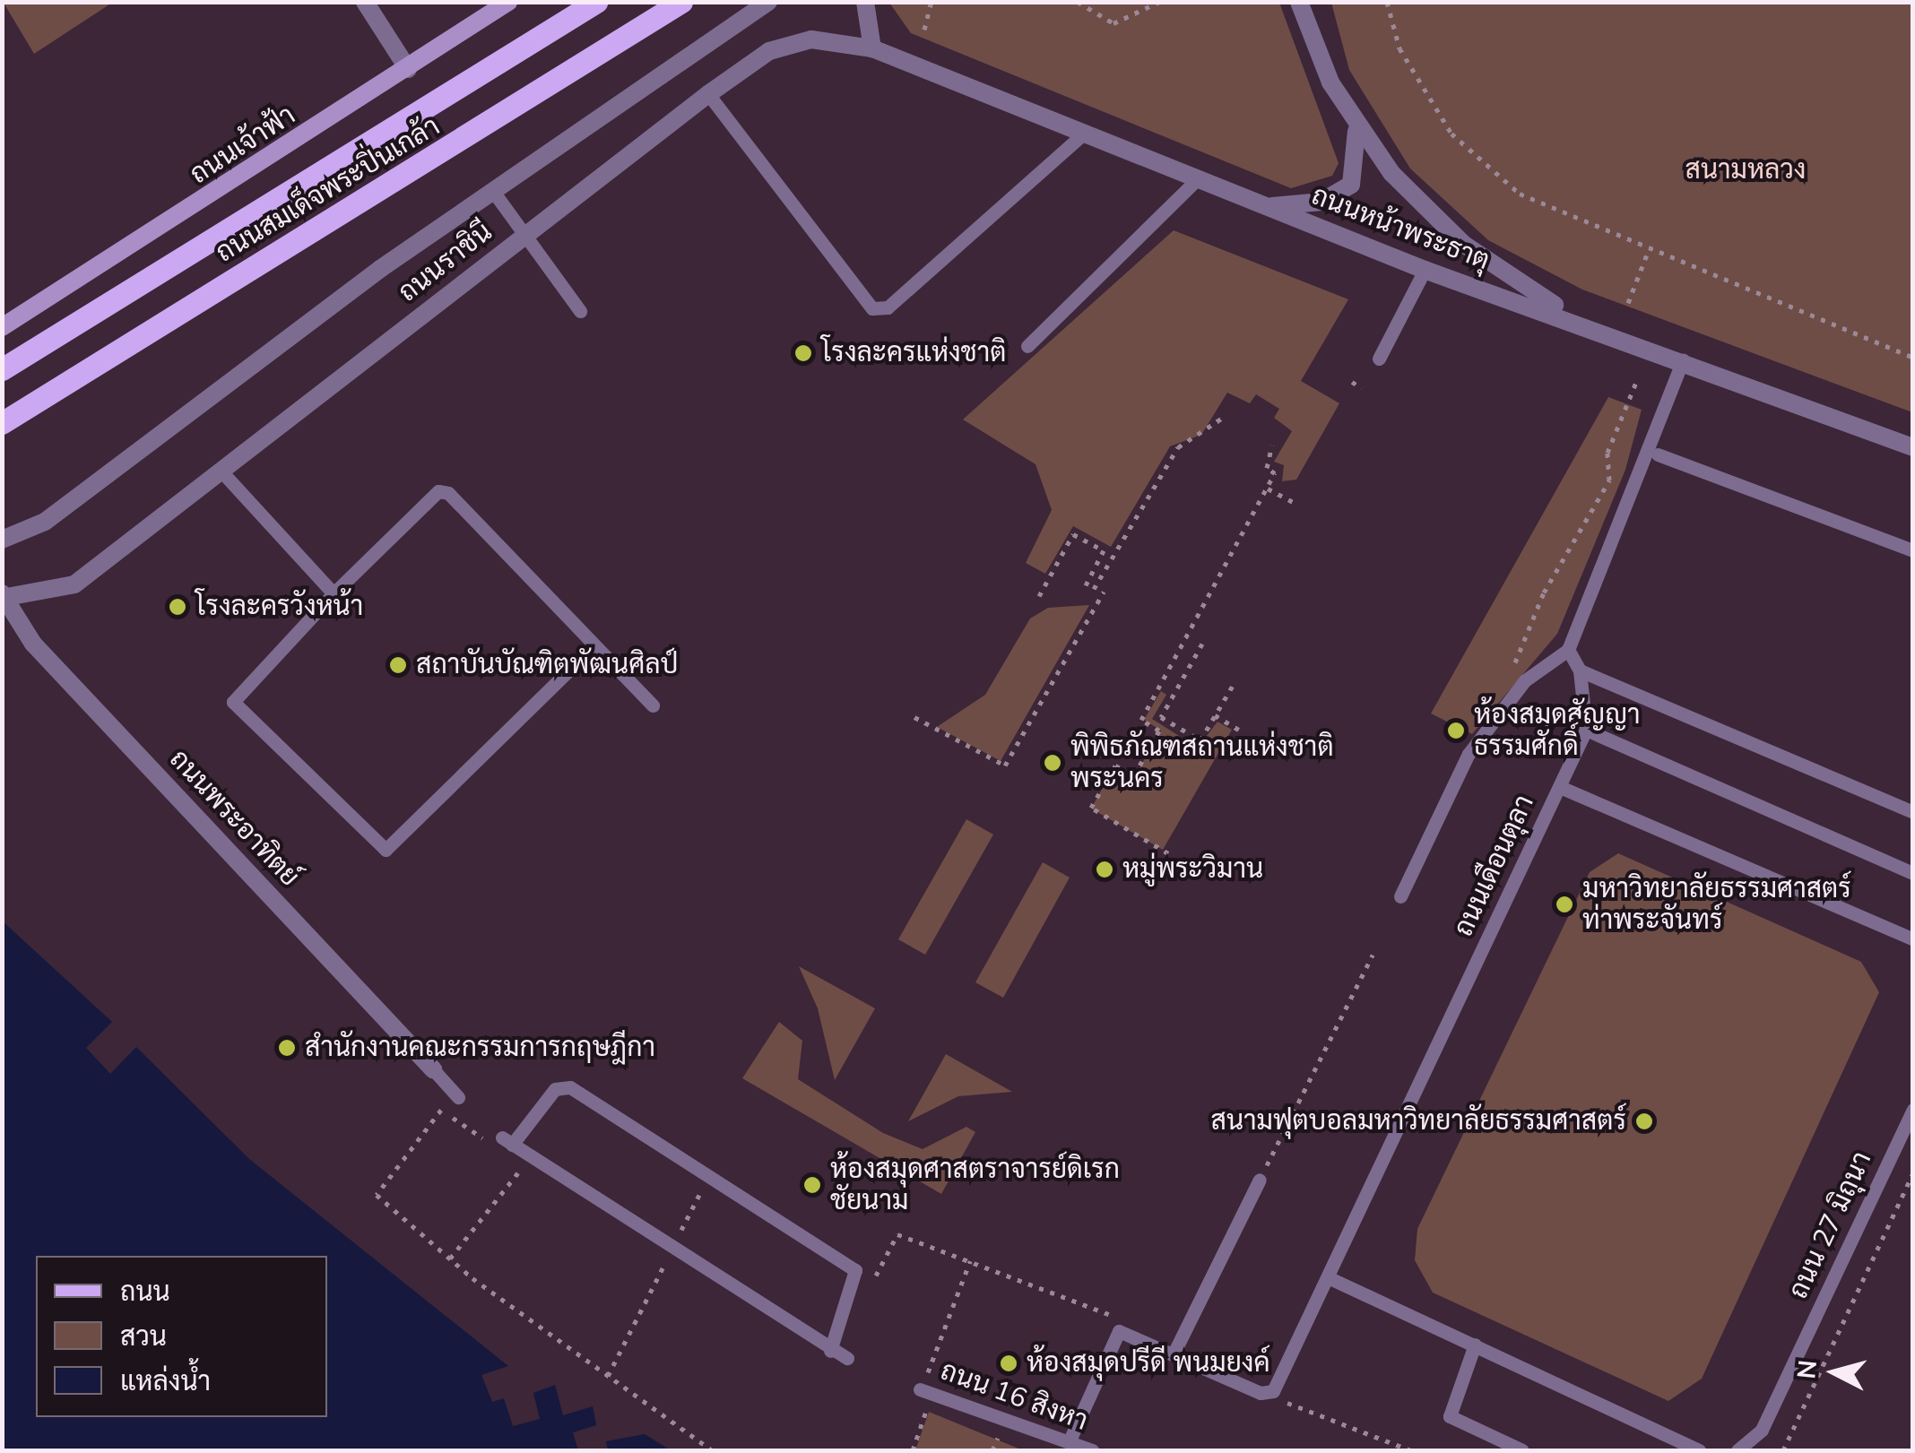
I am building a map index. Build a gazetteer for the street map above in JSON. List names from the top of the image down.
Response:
{
  "streets": {
    "main road": ["ถนนเจ้าฟ้า", "ถนนสมเด็จพระปิ่นเกล้า"],
    "street": ["ถนนหน้าพระธาตุ", "ถนนราชินี", "ถนนพระอาทิตย์"],
    "lane": ["ถนนเดือนตุลา", "ถนน 27 มิถุนา", "ถนน 16 สิงหา"]
  },
  "crossings": [
    ["ถนนหน้าพระธาตุ", "ถนนราชินี"],
    ["ถนนราชินี", "ถนนพระอาทิตย์"]
  ],
  "parks": ["สนามหลวง"],
  "places": [
    "โรงละครแห่งชาติ",
    "โรงละครวังหน้า",
    "สถาบันบัณฑิตพัฒนศิลป์",
    "ห้องสมุดสัญญา ธรรมศักดิ์",
    "พิพิธภัณฑสถานแห่งชาติ พระนคร",
    "หมู่พระวิมาน",
    "มหาวิทยาลัยธรรมศาสตร์ ท่าพระจันทร์",
    "สำนักงานคณะกรรมการกฤษฎีกา",
    "สนามฟุตบอลมหาวิทยาลัยธรรมศาสตร์",
    "ห้องสมุดศาสตราจารย์ดิเรก ชัยนาม",
    "ห้องสมุดปรีดี พนมยงค์"
  ],
  "legend": ["ถนน", "สวน", "แหล่งน้ำ"],
  "north": "left"
}
